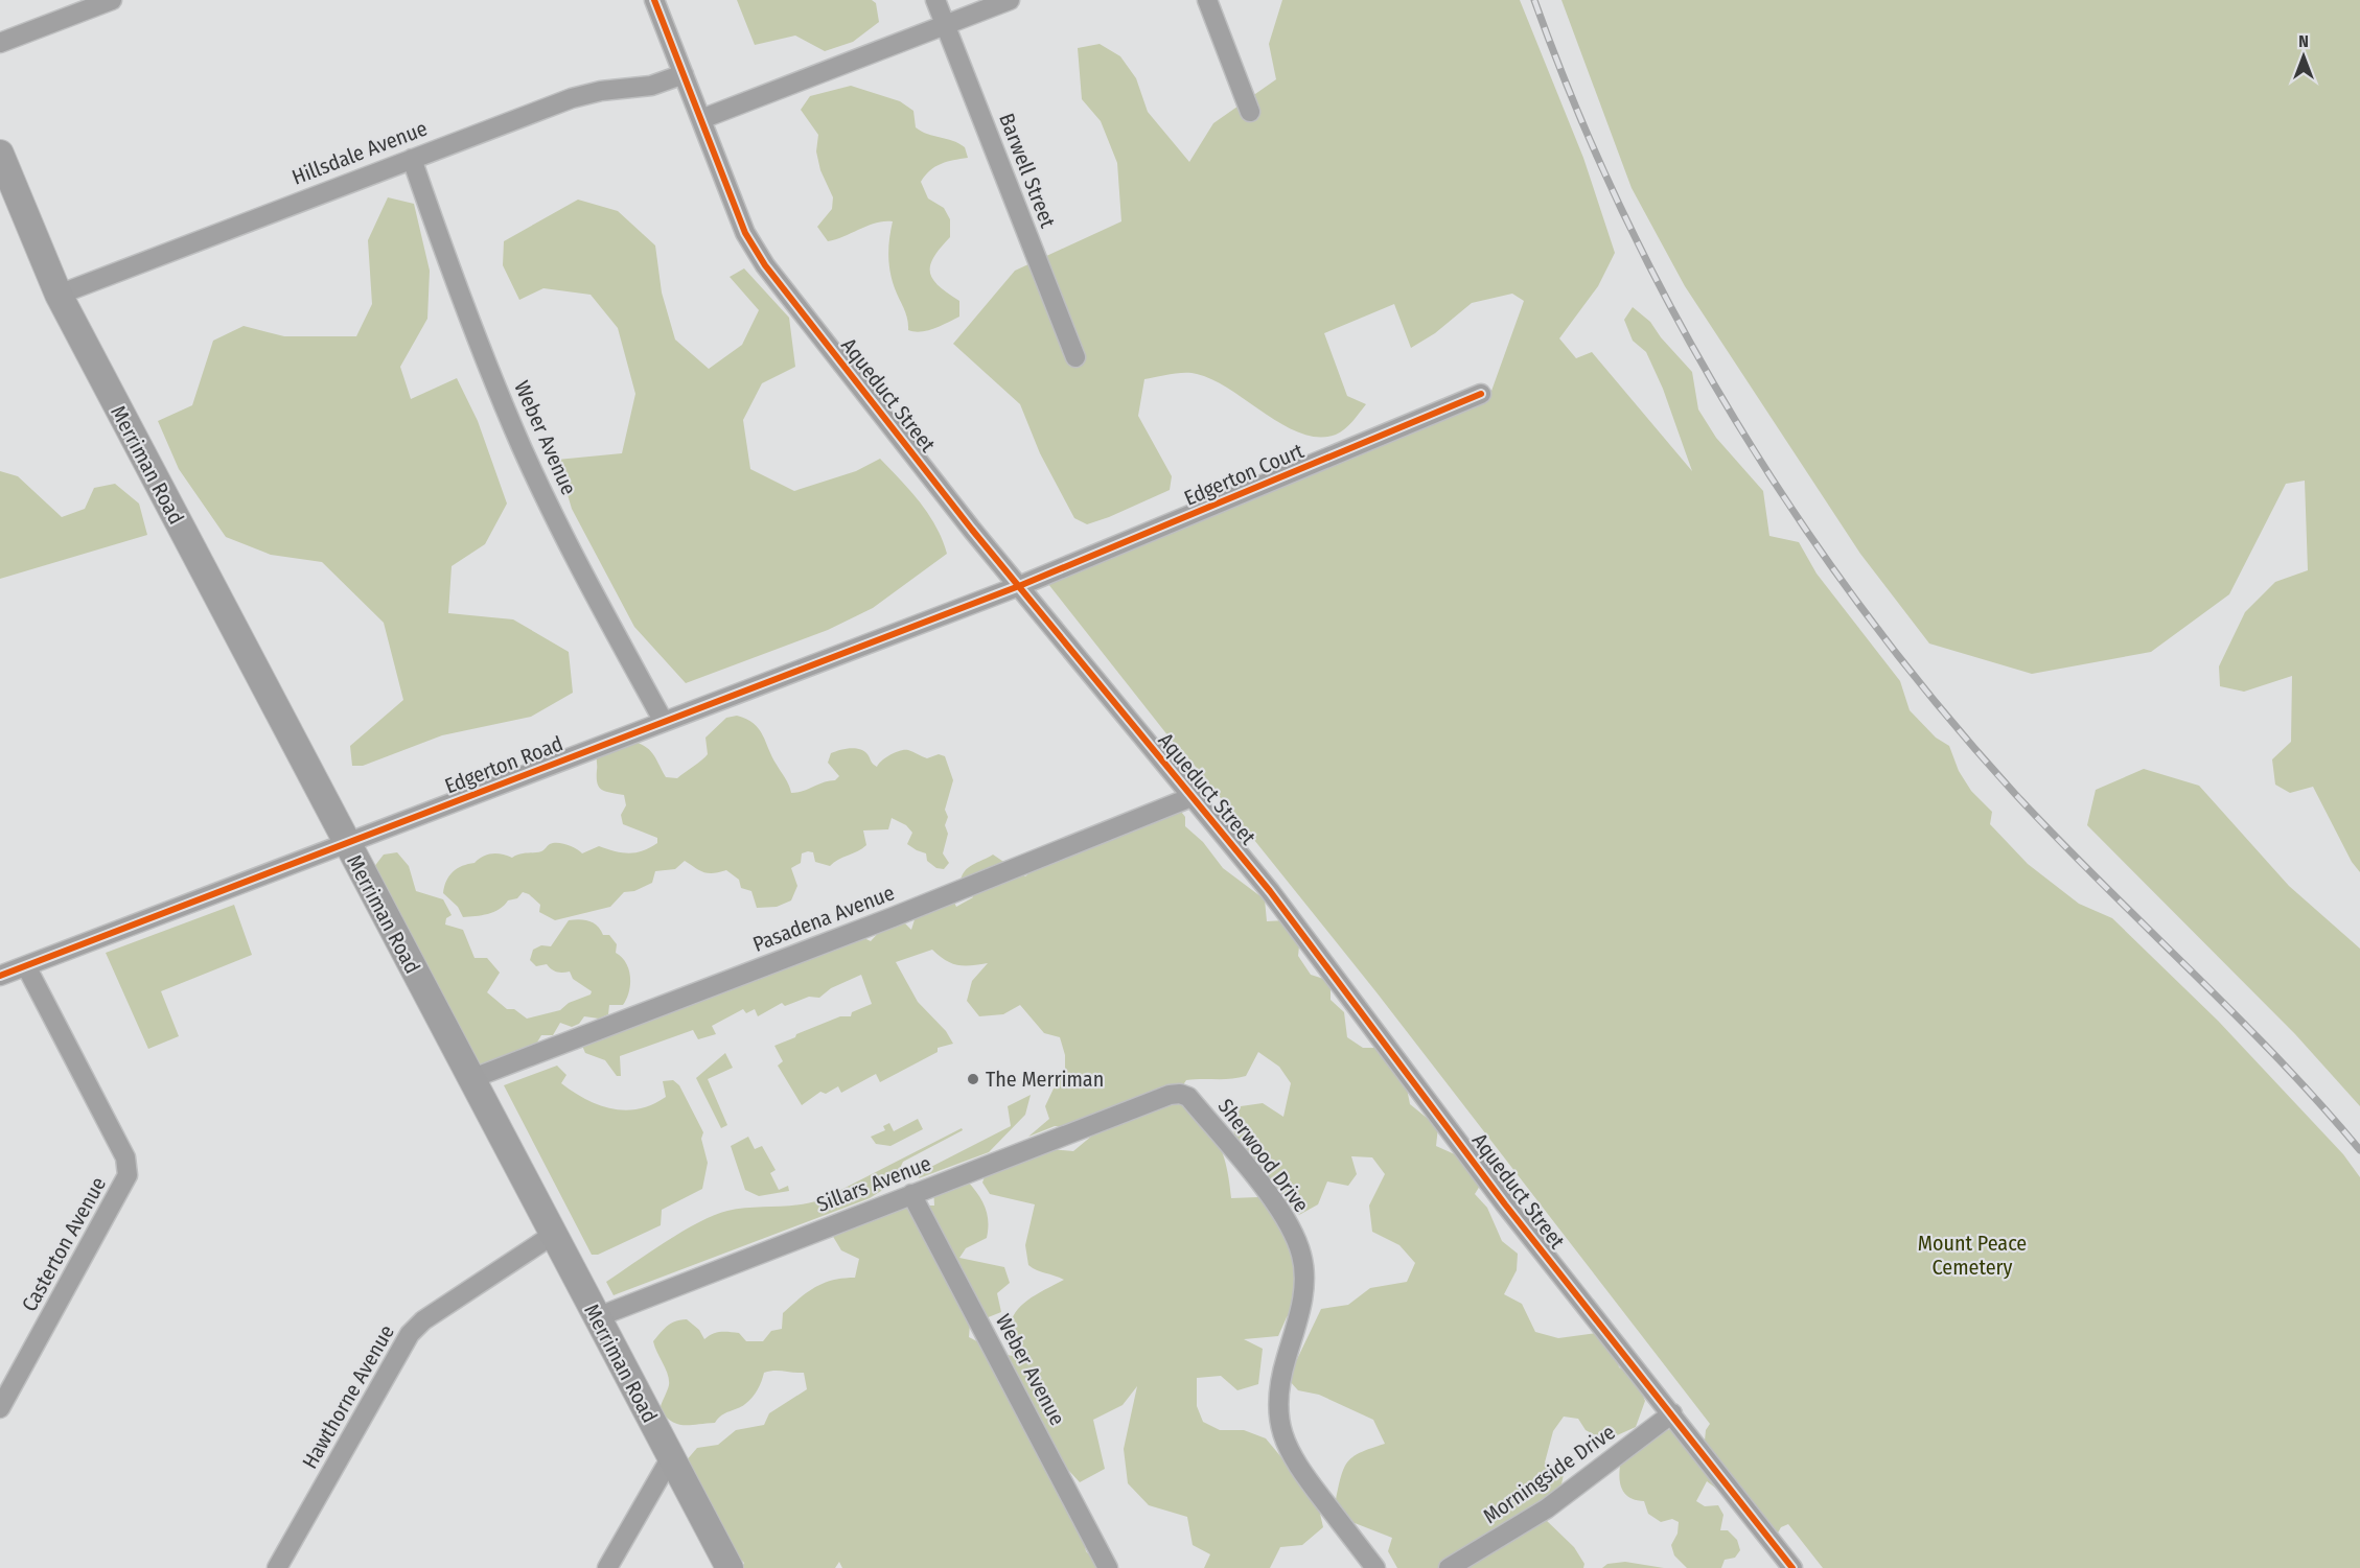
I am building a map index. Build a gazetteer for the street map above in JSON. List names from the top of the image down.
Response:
{
  "streets": {
    "main road": ["Merriman Road"],
    "street": [
      "Hillsdale Avenue",
      "Barwell Street",
      "Aqueduct Street",
      "Weber Avenue",
      "Edgerton Court",
      "Edgerton Road",
      "Pasadena Avenue",
      "Sherwood Drive",
      "Sillars Avenue",
      "Casterton Avenue",
      "Hawthorne Avenue",
      "Morningside Drive"
    ]
  },
  "crossings": [
    ["Hillsdale Avenue", "Aqueduct Street"],
    ["Hillsdale Avenue", "Weber Avenue"],
    ["Hillsdale Avenue", "Merriman Road"],
    ["Aqueduct Street", "Edgerton Court"],
    ["Aqueduct Street", "Edgerton Road"],
    ["Aqueduct Street", "Pasadena Avenue"],
    ["Aqueduct Street", "Morningside Drive"],
    ["Weber Avenue", "Edgerton Road"],
    ["Weber Avenue", "Sillars Avenue"],
    ["Merriman Road", "Edgerton Road"],
    ["Merriman Road", "Pasadena Avenue"],
    ["Merriman Road", "Sillars Avenue"],
    ["Merriman Road", "Hawthorne Avenue"],
    ["Edgerton Court", "Edgerton Road"],
    ["Edgerton Road", "Casterton Avenue"],
    ["Sherwood Drive", "Sillars Avenue"]
  ],
  "parks": ["Mount Peace Cemetery"],
  "places": ["The Merriman"],
  "north": "top"
}
